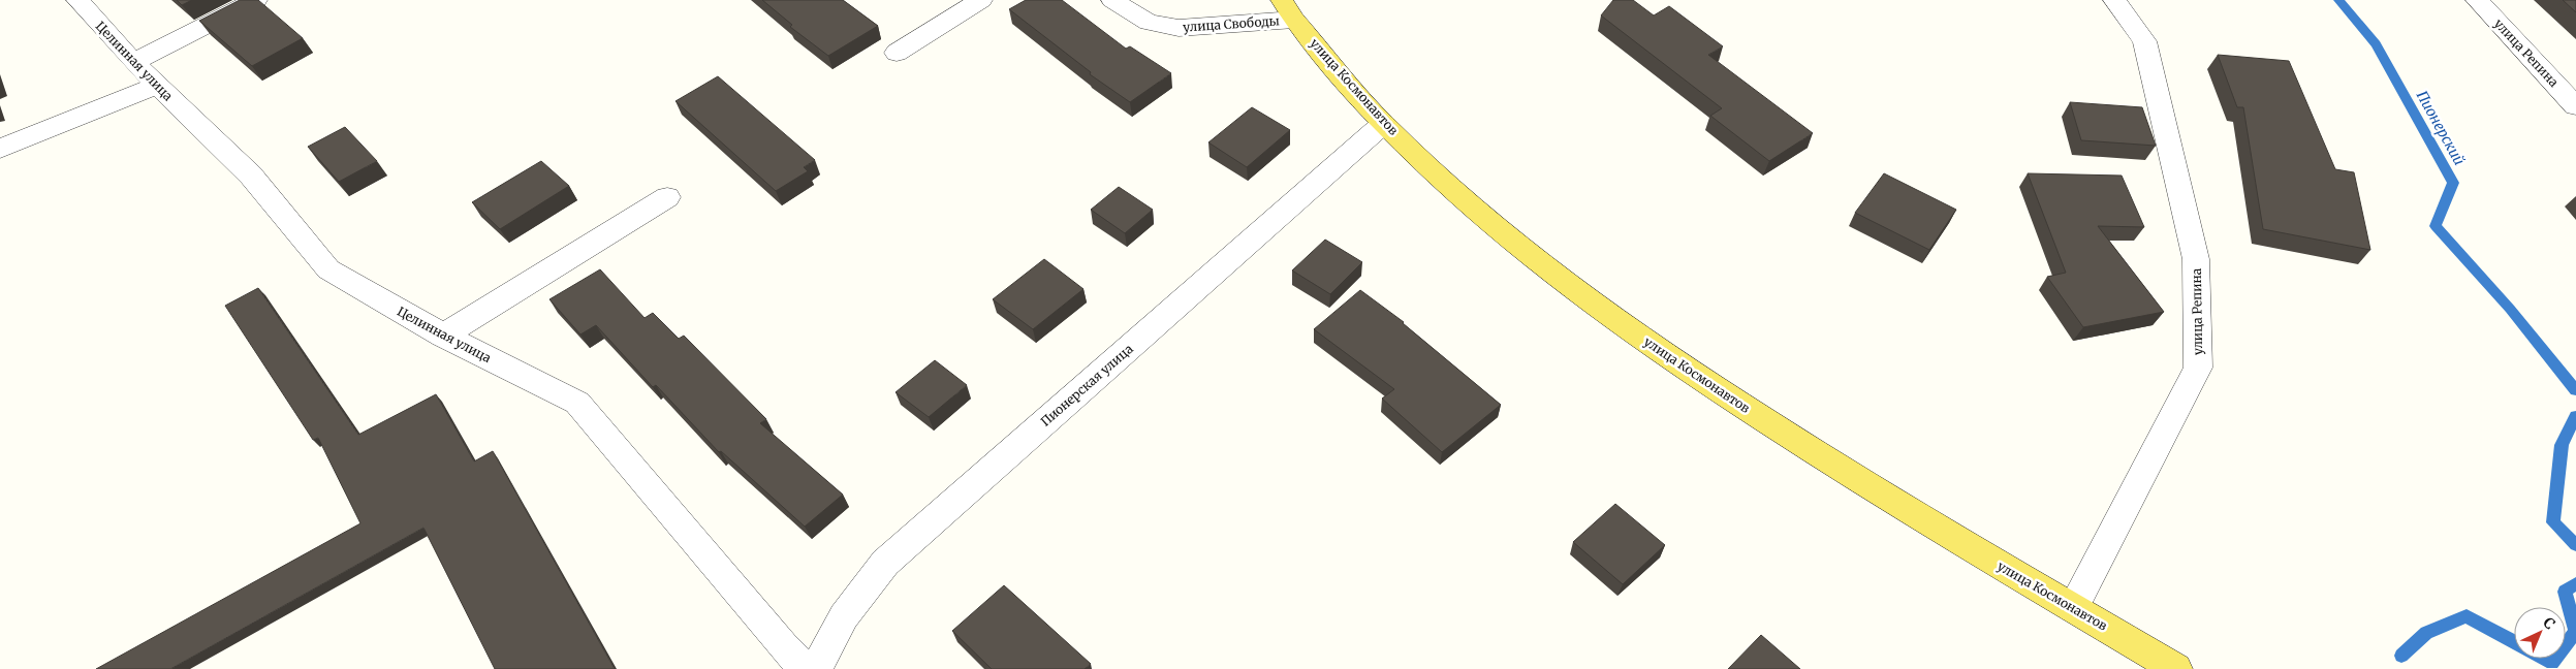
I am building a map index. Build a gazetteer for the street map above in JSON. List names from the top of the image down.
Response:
{
  "streets": {
    "main road": ["улица Космонавтов"],
    "street": [
      "улица Свободы",
      "улица Репина",
      "Целинная улица",
      "Пионерская улица"
    ]
  },
  "crossings": [
    ["улица Свободы", "улица Космонавтов"],
    ["улица Репина", "улица Космонавтов"],
    ["улица Космонавтов", "Пионерская улица"]
  ],
  "water": ["Пионерский"],
  "north": "top right"
}
